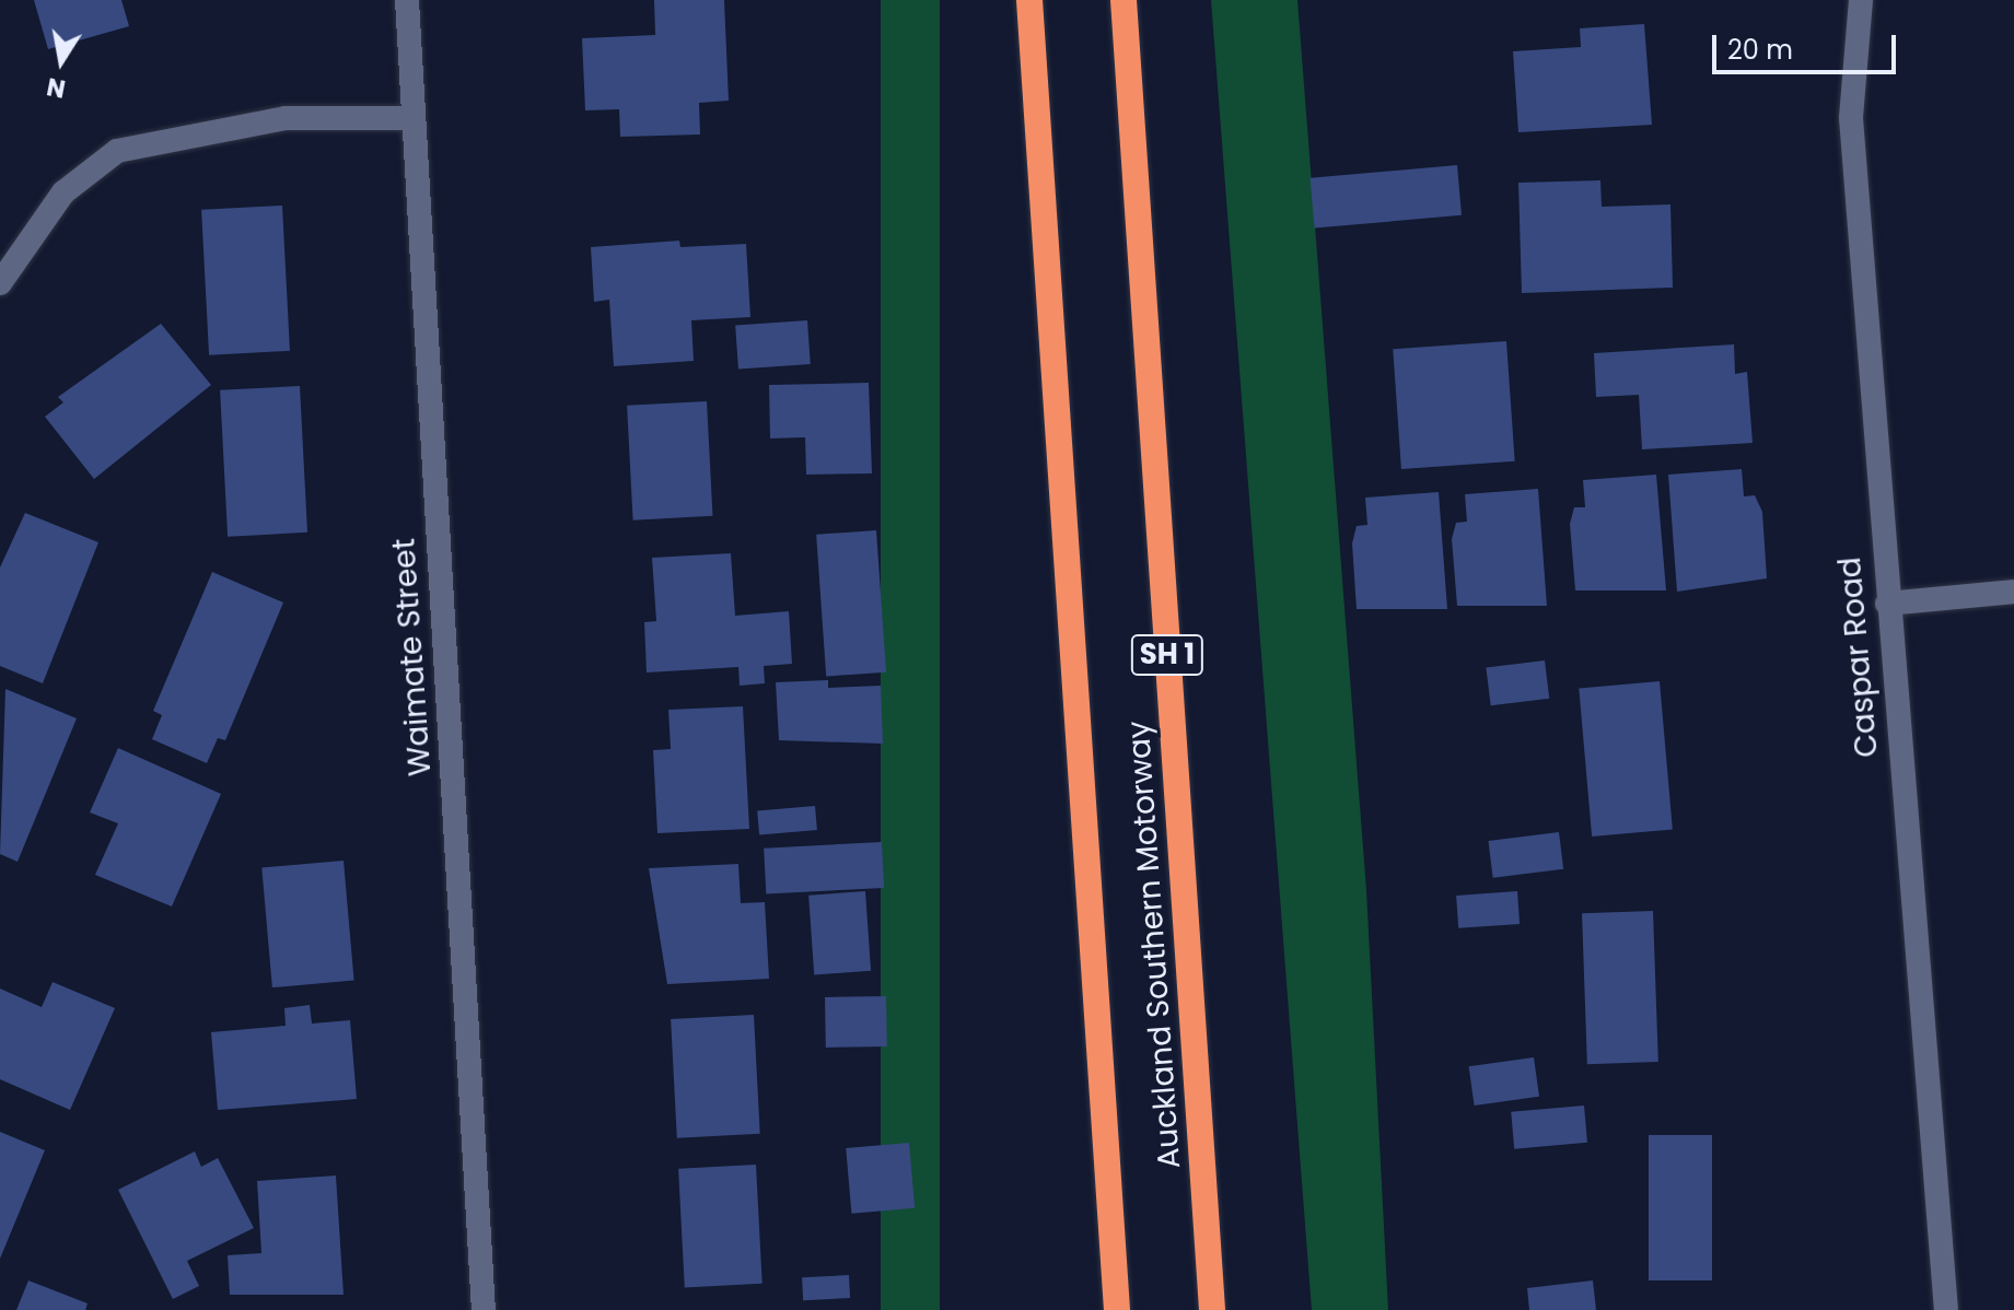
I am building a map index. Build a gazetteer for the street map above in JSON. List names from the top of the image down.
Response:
{
  "streets": {
    "highway": ["SH 1", "Auckland Southern Motorway"],
    "street": ["Waimate Street", "Caspar Road"]
  },
  "scale_bar": "20 m",
  "north": "bottom"
}
